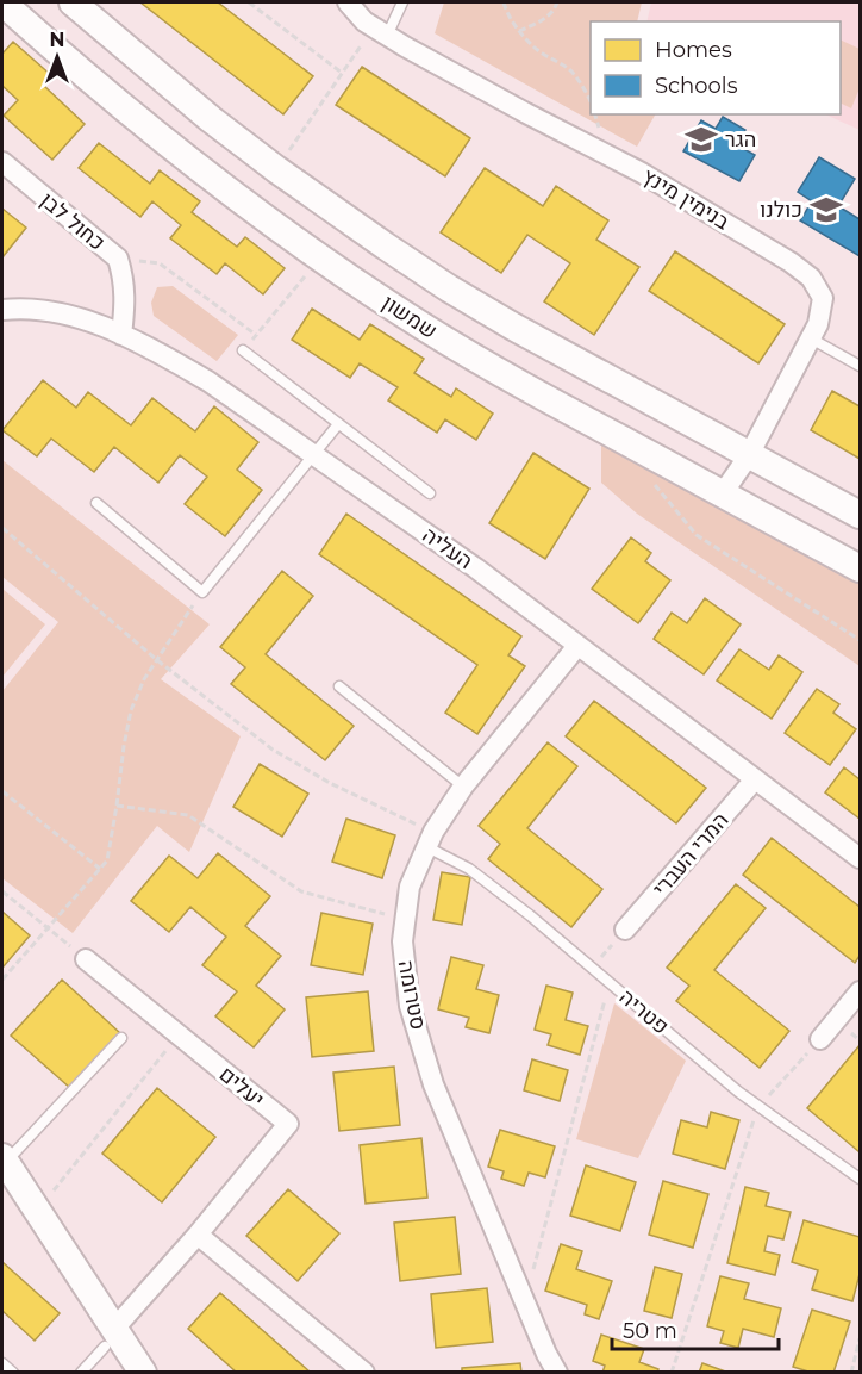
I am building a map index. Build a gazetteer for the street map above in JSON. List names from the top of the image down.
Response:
{
  "streets": {
    "main road": ["שמשון"],
    "street": [
      "בנימין מינץ",
      "כחול לבן",
      "העליה",
      "המרי העברי",
      "סטרומה",
      "יעלים"
    ],
    "lane": ["פטריה"]
  },
  "crossings": [
    ["בנימין מינץ", "שמשון"],
    ["כחול לבן", "העליה"],
    ["העליה", "המרי העברי"],
    ["העליה", "סטרומה"],
    ["סטרומה", "פטריה"]
  ],
  "places": {
    "school or university": ["הגר", "כולנו"]
  },
  "legend": ["Homes", "Schools"],
  "scale_bar": "50 m",
  "north": "top"
}
